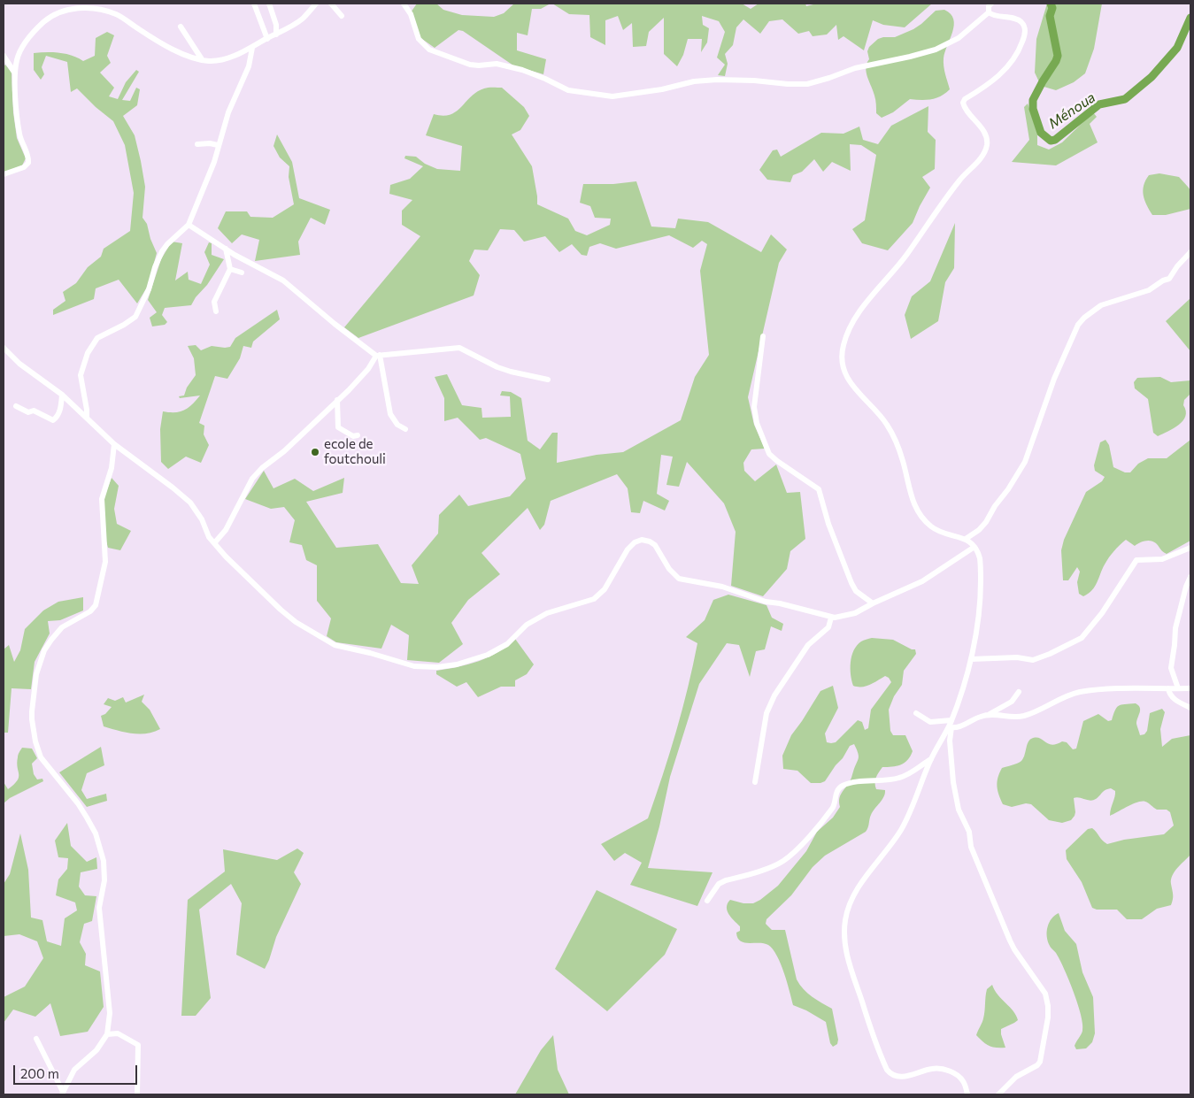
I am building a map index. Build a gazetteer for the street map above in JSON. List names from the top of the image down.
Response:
{
  "water": ["Ménoua"],
  "places": ["ecole de foutchouli"],
  "scale_bar": "200 m"
}
